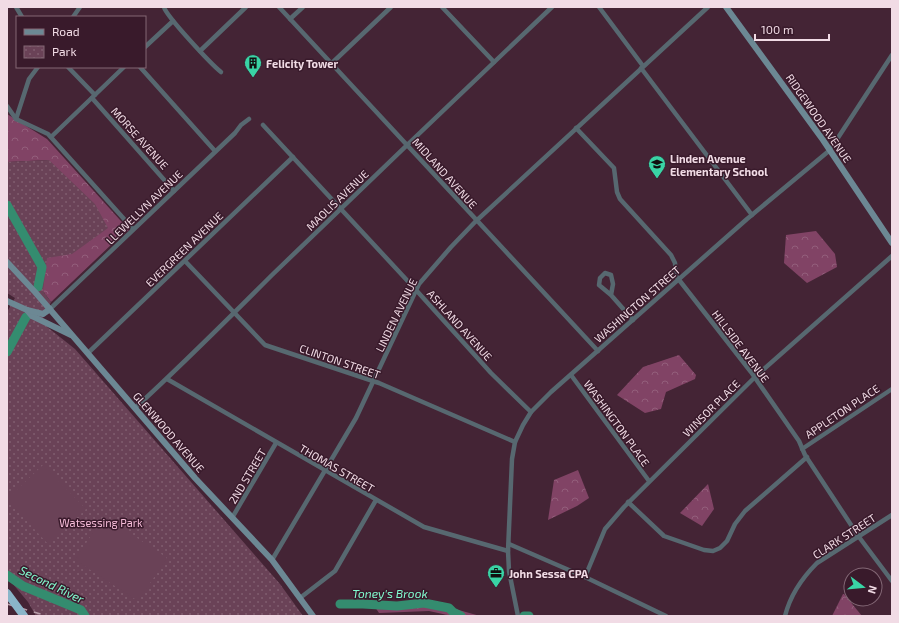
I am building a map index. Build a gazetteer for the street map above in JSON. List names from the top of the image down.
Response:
{
  "streets": {
    "street": [
      "RIDGEWOOD AVENUE",
      "MORSE AVENUE",
      "MIDLAND AVENUE",
      "MAOLIS AVENUE",
      "LLEWELLYN AVENUE",
      "EVERGREEN AVENUE",
      "WASHINGTON STREET",
      "LINDEN AVENUE",
      "ASHLAND AVENUE",
      "HILLSIDE AVENUE",
      "CLINTON STREET",
      "WINSOR PLACE",
      "APPLETON PLACE",
      "WASHINGTON PLACE",
      "GLENWOOD AVENUE",
      "THOMAS STREET",
      "2ND STREET",
      "CLARK STREET"
    ]
  },
  "crossings": [
    ["RIDGEWOOD AVENUE", "WASHINGTON STREET"],
    ["MORSE AVENUE", "LLEWELLYN AVENUE"],
    ["MIDLAND AVENUE", "MAOLIS AVENUE"],
    ["MIDLAND AVENUE", "WASHINGTON STREET"],
    ["MIDLAND AVENUE", "LINDEN AVENUE"],
    ["MAOLIS AVENUE", "ASHLAND AVENUE"],
    ["MAOLIS AVENUE", "CLINTON STREET"],
    ["MAOLIS AVENUE", "GLENWOOD AVENUE"],
    ["MAOLIS AVENUE", "THOMAS STREET"],
    ["LLEWELLYN AVENUE", "GLENWOOD AVENUE"],
    ["EVERGREEN AVENUE", "ASHLAND AVENUE"],
    ["EVERGREEN AVENUE", "CLINTON STREET"],
    ["EVERGREEN AVENUE", "GLENWOOD AVENUE"],
    ["WASHINGTON STREET", "ASHLAND AVENUE"],
    ["WASHINGTON STREET", "HILLSIDE AVENUE"],
    ["WASHINGTON STREET", "CLINTON STREET"],
    ["WASHINGTON STREET", "WASHINGTON PLACE"],
    ["WASHINGTON STREET", "THOMAS STREET"],
    ["LINDEN AVENUE", "ASHLAND AVENUE"],
    ["LINDEN AVENUE", "HILLSIDE AVENUE"],
    ["LINDEN AVENUE", "CLINTON STREET"],
    ["LINDEN AVENUE", "GLENWOOD AVENUE"],
    ["LINDEN AVENUE", "THOMAS STREET"],
    ["HILLSIDE AVENUE", "WINSOR PLACE"],
    ["HILLSIDE AVENUE", "APPLETON PLACE"],
    ["HILLSIDE AVENUE", "CLARK STREET"],
    ["WINSOR PLACE", "WASHINGTON PLACE"],
    ["GLENWOOD AVENUE", "2ND STREET"],
    ["THOMAS STREET", "2ND STREET"]
  ],
  "water": ["Second River", "Toney's Brook"],
  "parks": ["Watsessing Park"],
  "places": {
    "building": ["Felicity Tower"],
    "school or university": ["Linden Avenue Elementary School"],
    "office": ["John Sessa CPA"]
  },
  "legend": ["Road", "Park"],
  "scale_bar": "100 m",
  "north": "right"
}
